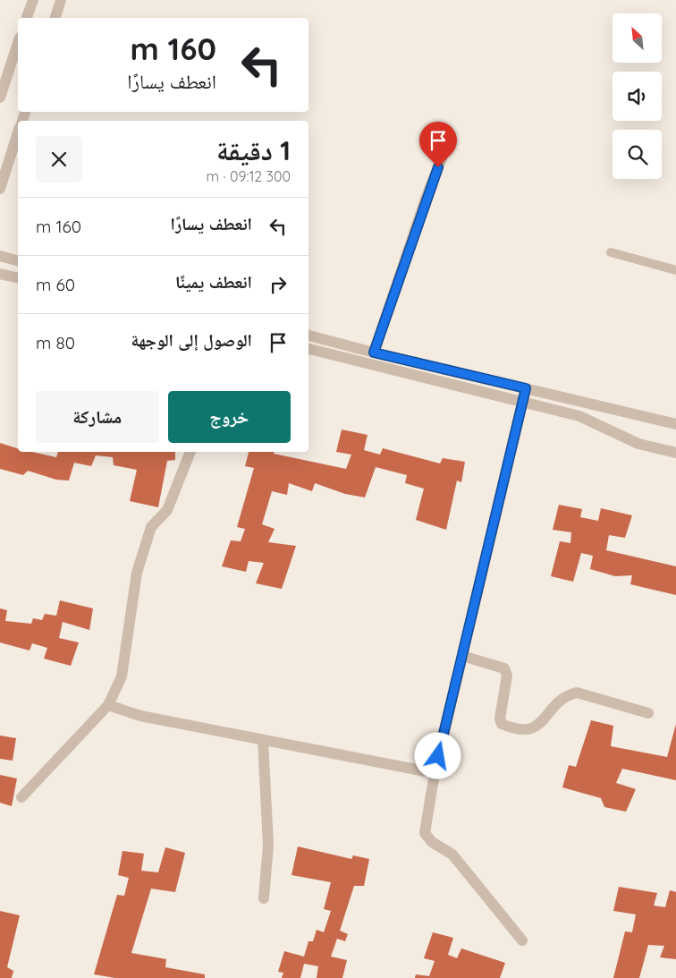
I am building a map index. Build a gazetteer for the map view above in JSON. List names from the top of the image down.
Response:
{
  "north": "top left",
  "page": {
    "turn": ["160 m", "انعطف يسارًا"],
    "heading": ["1 دقيقة", "300 m · 09:12"],
    "list": [
      {
        "name": "انعطف يسارًا",
        "value": "160 m"
      },
      {
        "name": "انعطف يمينًا",
        "value": "60 m"
      },
      {
        "name": "الوصول إلى الوجهة",
        "value": "80 m"
      }
    ],
    "buttons": ["خروج", "مشاركة"]
  }
}
